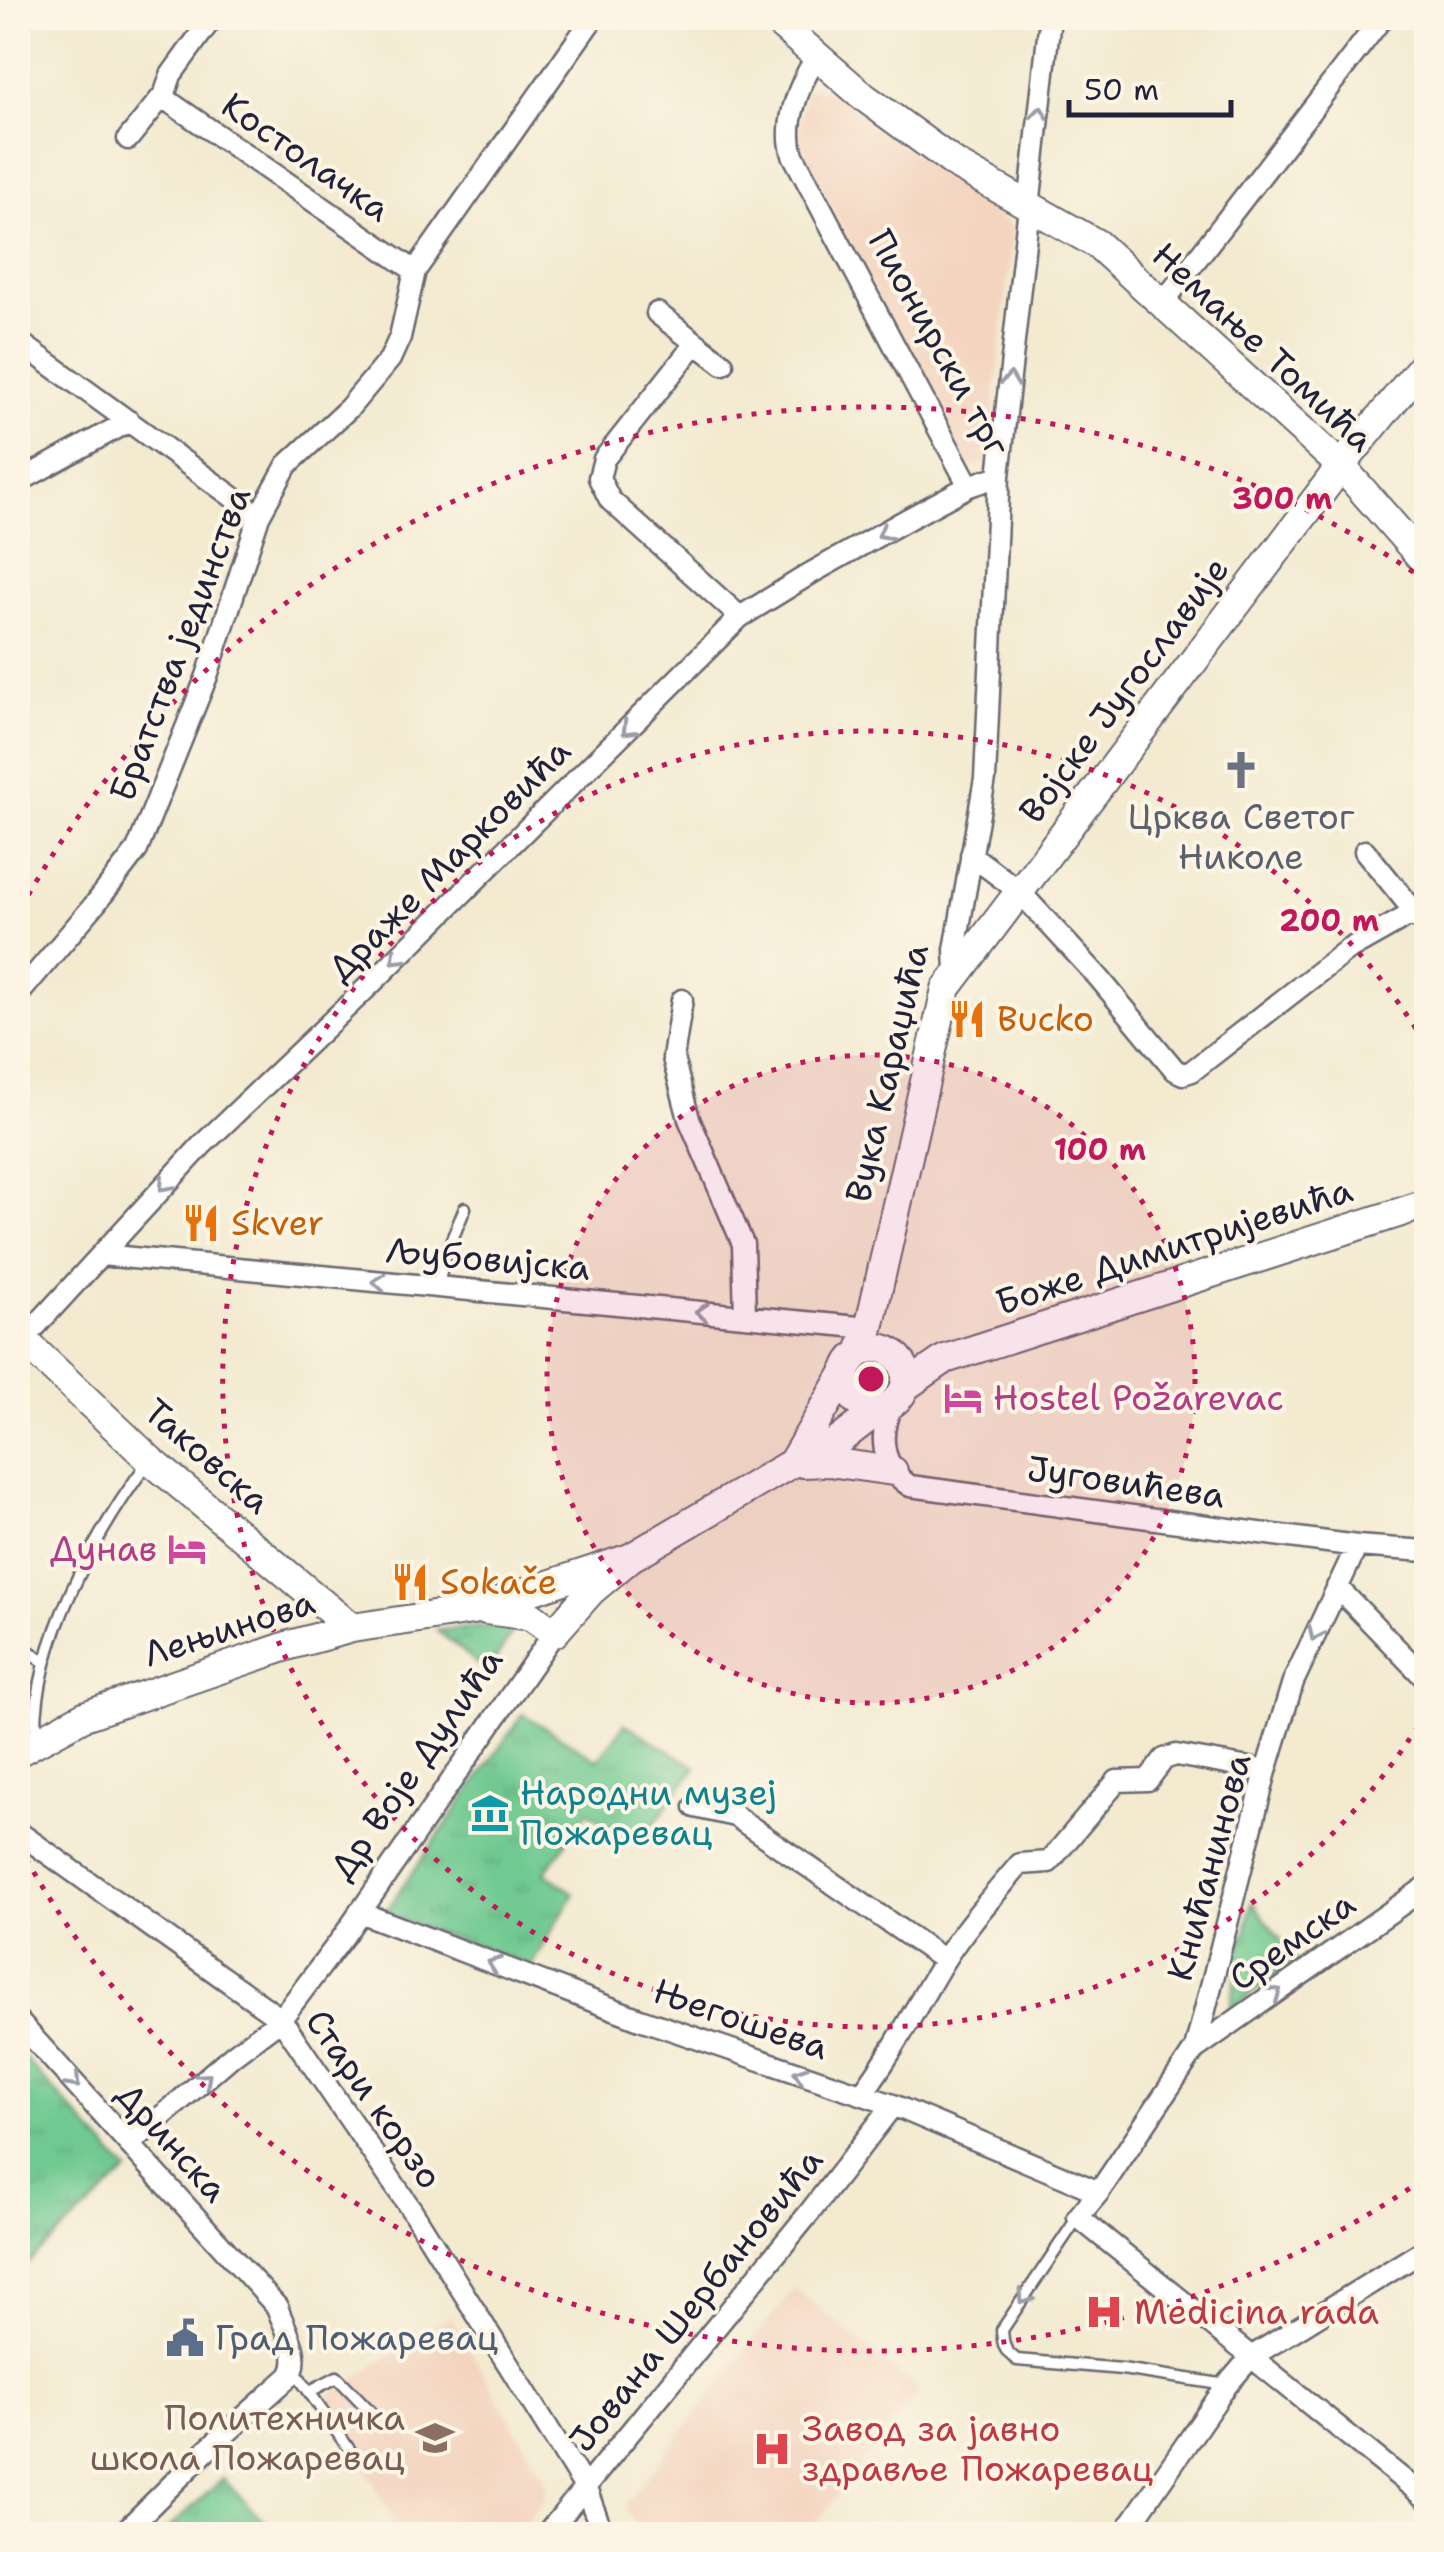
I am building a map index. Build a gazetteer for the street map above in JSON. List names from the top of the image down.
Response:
{
  "streets": {
    "main road": [
      "Немање Томића",
      "Војске Југославије",
      "Вука Караџића",
      "Боже Димитријевића",
      "Таковска",
      "Лењинова",
      "Др Воје Дулића"
    ],
    "street": [
      "Костолачка",
      "Пионирски трг",
      "Братства јединства",
      "Драже Марковића",
      "Љубовијска",
      "Југовићева",
      "Книћанинова",
      "Сремска",
      "Његошева",
      "Стари корзо",
      "Дринска",
      "Јована Шербановића"
    ]
  },
  "crossings": [
    ["Костолачка", "Братства јединства"],
    ["Пионирски трг", "Немање Томића"],
    ["Пионирски трг", "Драже Марковића"],
    ["Пионирски трг", "Вука Караџића"],
    ["Немање Томића", "Војске Југославије"],
    ["Војске Југославије", "Вука Караџића"],
    ["Драже Марковића", "Љубовијска"],
    ["Драже Марковића", "Таковска"],
    ["Вука Караџића", "Боже Димитријевића"],
    ["Вука Караџића", "Љубовијска"],
    ["Вука Караџића", "Др Воје Дулића"],
    ["Боже Димитријевића", "Љубовијска"],
    ["Боже Димитријевића", "Др Воје Дулића"],
    ["Љубовијска", "Др Воје Дулића"],
    ["Таковска", "Лењинова"],
    ["Југовићева", "Книћанинова"],
    ["Лењинова", "Др Воје Дулића"],
    ["Др Воје Дулића", "Његошева"],
    ["Др Воје Дулића", "Стари корзо"],
    ["Др Воје Дулића", "Дринска"],
    ["Книћанинова", "Сремска"],
    ["Книћанинова", "Његошева"],
    ["Његошева", "Јована Шербановића"],
    ["Стари корзо", "Јована Шербановића"]
  ],
  "one_way": [
    "Драже Марковића",
    "Љубовијска",
    "Сремска",
    "Његошева",
    "Дринска"
  ],
  "places": {
    "church": ["Црква Светог Николе"],
    "restaurant": ["Bucko", "Skver", "Sokače"],
    "hotel": ["Hostel Požarevac", "Дунав"],
    "museum": ["Народни музеј Пожаревац"],
    "hospital": ["Medicina rada", "Завод за јавно здравље Пожаревац"],
    "public building": ["Град Пожаревац"],
    "school or university": ["Политехничка школа Пожаревац"]
  },
  "scale_bar": "50 m",
  "rings": ["300 m", "200 m", "100 m"]
}
